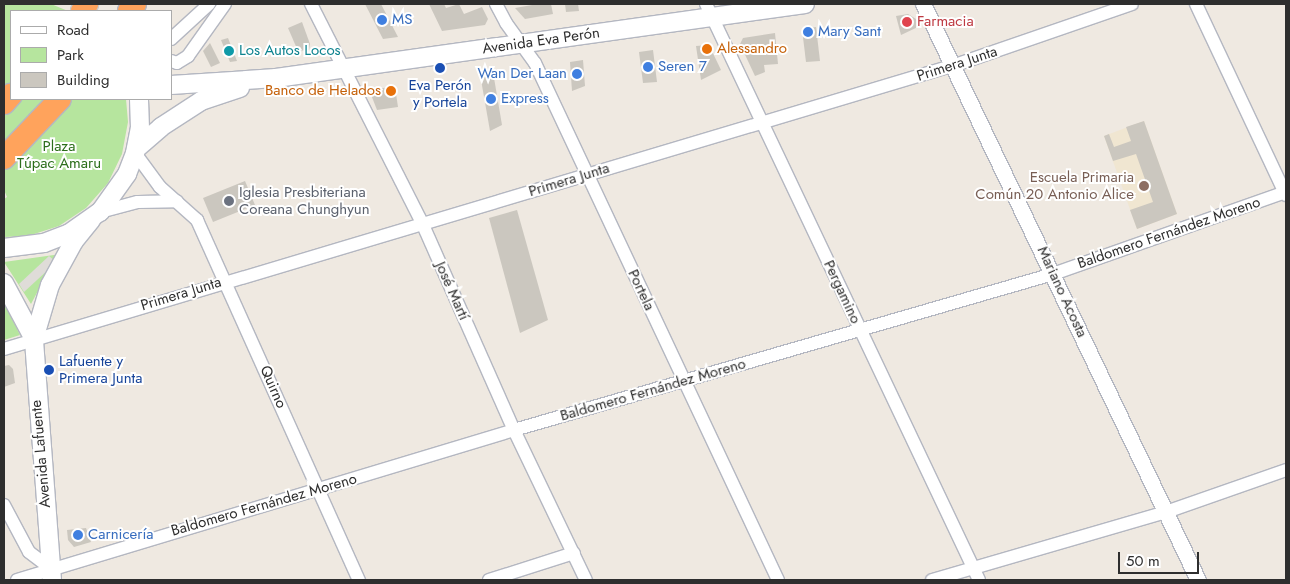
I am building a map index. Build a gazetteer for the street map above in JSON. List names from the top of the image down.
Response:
{
  "streets": {
    "main road": ["Avenida Eva Perón", "Avenida Lafuente"],
    "street": [
      "Primera Junta",
      "Baldomero Fernández Moreno",
      "Portela",
      "José Martí",
      "Pergamino",
      "Mariano Acosta",
      "Quirno"
    ]
  },
  "crossings": [
    ["Avenida Eva Perón", "Portela"],
    ["Avenida Eva Perón", "José Martí"],
    ["Avenida Eva Perón", "Pergamino"],
    ["Avenida Eva Perón", "Quirno"],
    ["Avenida Eva Perón", "Avenida Lafuente"],
    ["Primera Junta", "Portela"],
    ["Primera Junta", "José Martí"],
    ["Primera Junta", "Pergamino"],
    ["Primera Junta", "Mariano Acosta"],
    ["Primera Junta", "Quirno"],
    ["Primera Junta", "Avenida Lafuente"],
    ["Baldomero Fernández Moreno", "Portela"],
    ["Baldomero Fernández Moreno", "José Martí"],
    ["Baldomero Fernández Moreno", "Pergamino"],
    ["Baldomero Fernández Moreno", "Mariano Acosta"],
    ["Baldomero Fernández Moreno", "Quirno"],
    ["Baldomero Fernández Moreno", "Avenida Lafuente"],
    ["Quirno", "Avenida Lafuente"]
  ],
  "parks": ["Plaza Túpac Amaru"],
  "places": [
    "MS",
    "Farmacia",
    "Mary Sant",
    "Alessandro",
    "Los Autos Locos",
    "Seren 7",
    "Eva Perón y Portela",
    "Wan Der Laan",
    "Banco de Helados",
    "Express",
    "Escuela Primaria Común 20 Antonio Alice",
    "Iglesia Presbiteriana Coreana Chunghyun",
    "Lafuente y Primera Junta",
    "Carnicería"
  ],
  "legend": ["Road", "Park", "Building"],
  "scale_bar": "50 m"
}
